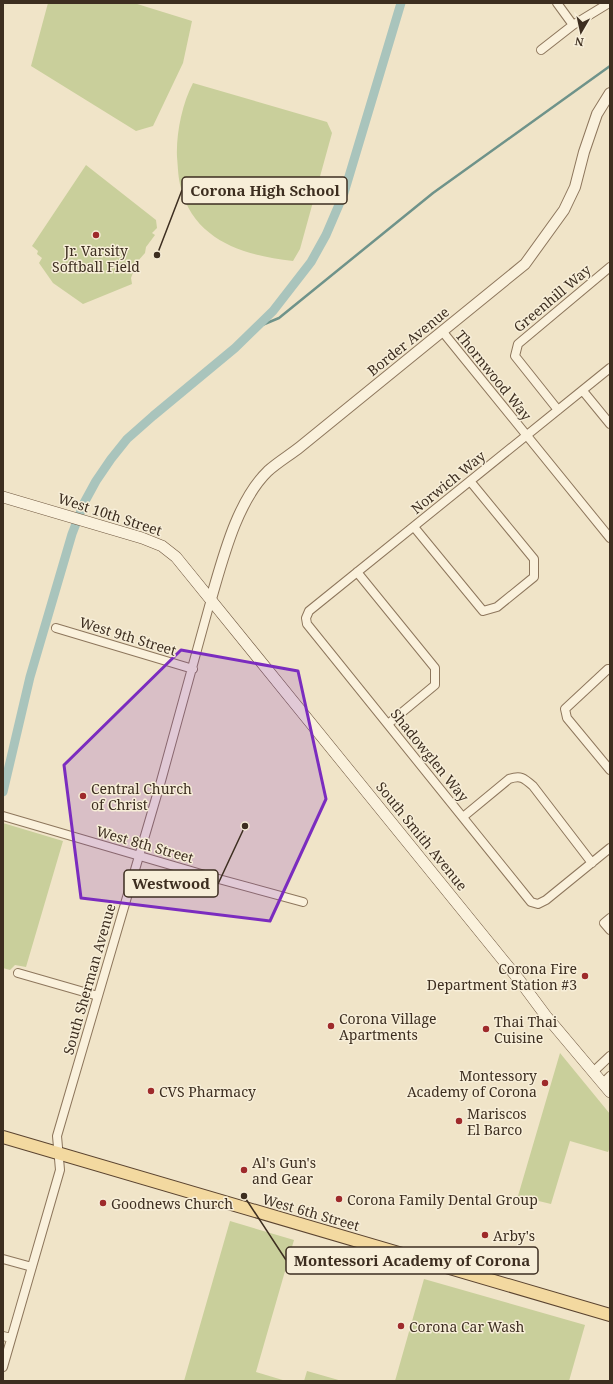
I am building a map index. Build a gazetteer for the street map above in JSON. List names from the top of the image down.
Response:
{
  "streets": {
    "main road": ["West 10th Street", "South Smith Avenue", "West 6th Street"],
    "street": [
      "Greenhill Way",
      "Border Avenue",
      "Thornwood Way",
      "Norwich Way",
      "West 9th Street",
      "Shadowglen Way",
      "West 8th Street",
      "South Sherman Avenue"
    ]
  },
  "crossings": [
    ["Greenhill Way", "Norwich Way"],
    ["Border Avenue", "Thornwood Way"],
    ["Border Avenue", "West 10th Street"],
    ["Border Avenue", "South Smith Avenue"],
    ["Border Avenue", "South Sherman Avenue"],
    ["Thornwood Way", "Norwich Way"],
    ["Norwich Way", "Shadowglen Way"],
    ["West 10th Street", "South Smith Avenue"],
    ["West 10th Street", "South Sherman Avenue"],
    ["West 9th Street", "South Sherman Avenue"],
    ["South Smith Avenue", "South Sherman Avenue"],
    ["West 8th Street", "South Sherman Avenue"],
    ["South Sherman Avenue", "West 6th Street"]
  ],
  "places": [
    "Jr. Varsity Softball Field",
    "Corona High School",
    "Central Church of Christ",
    "Westwood",
    "Corona Fire Department Station #3",
    "Corona Village Apartments",
    "Thai Thai Cuisine",
    "Montessory Academy of Corona",
    "CVS Pharmacy",
    "Mariscos El Barco",
    "Al's Gun's and Gear",
    "Montessori Academy of Corona",
    "Corona Family Dental Group",
    "Goodnews Church",
    "Arby's",
    "Corona Car Wash"
  ],
  "north": "bottom"
}
